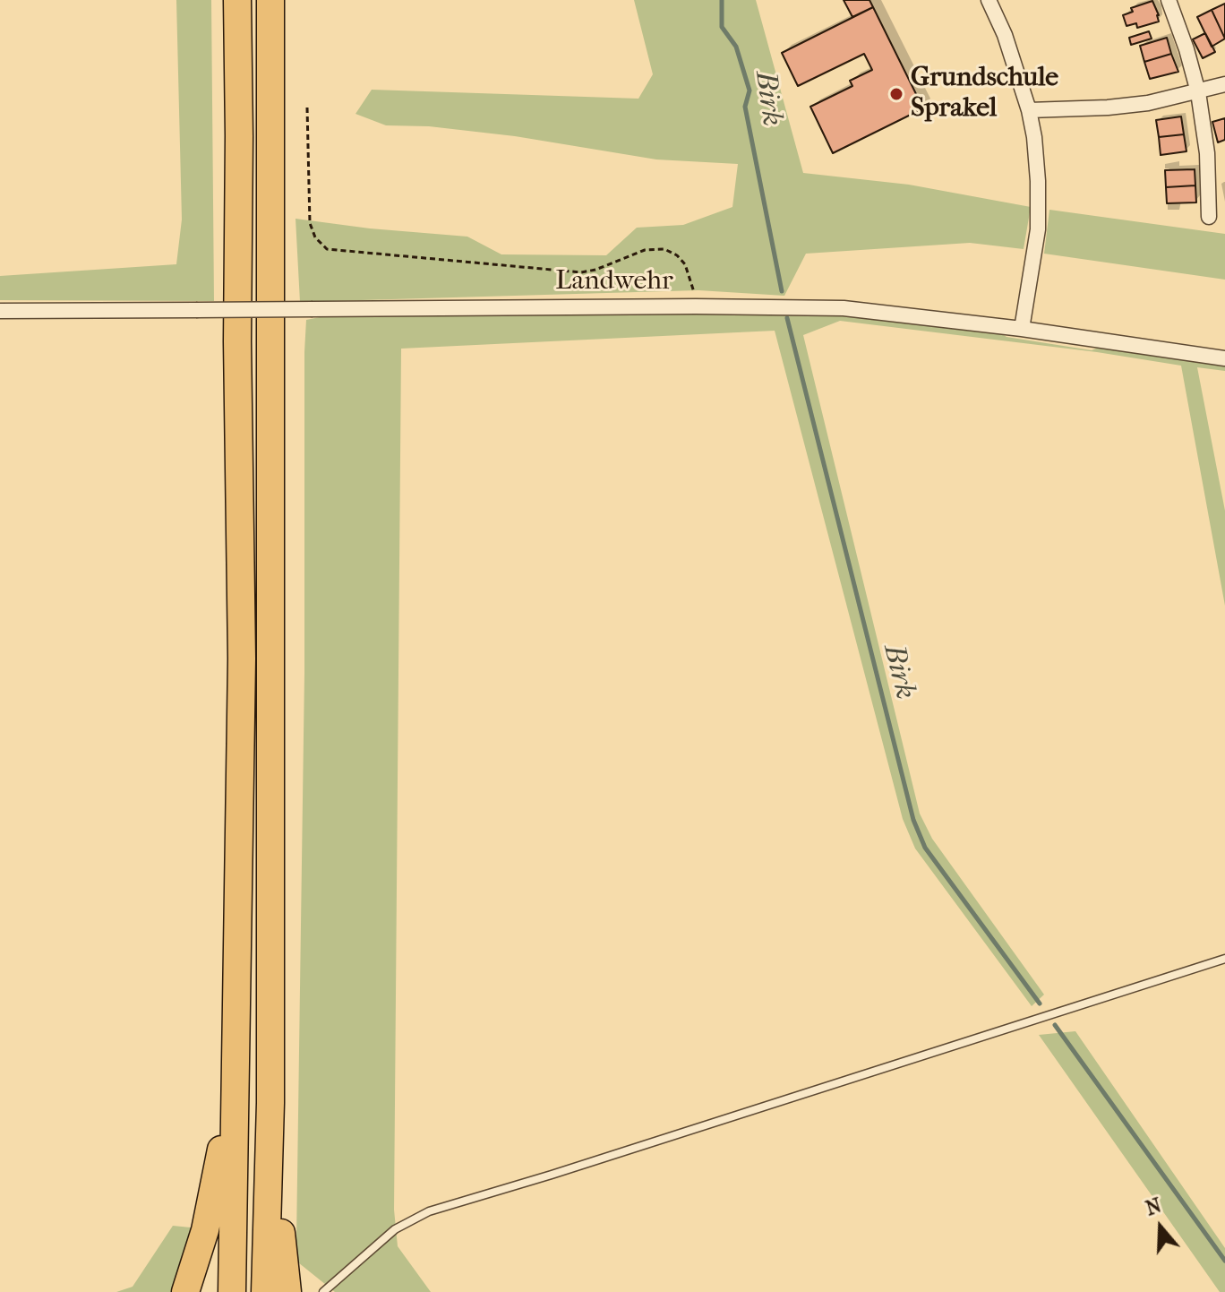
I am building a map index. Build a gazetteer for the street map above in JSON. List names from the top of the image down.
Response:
{
  "streets": {
    "street": ["Landwehr"]
  },
  "water": ["Birk"],
  "places": ["Grundschule Sprakel"],
  "north": "top"
}
